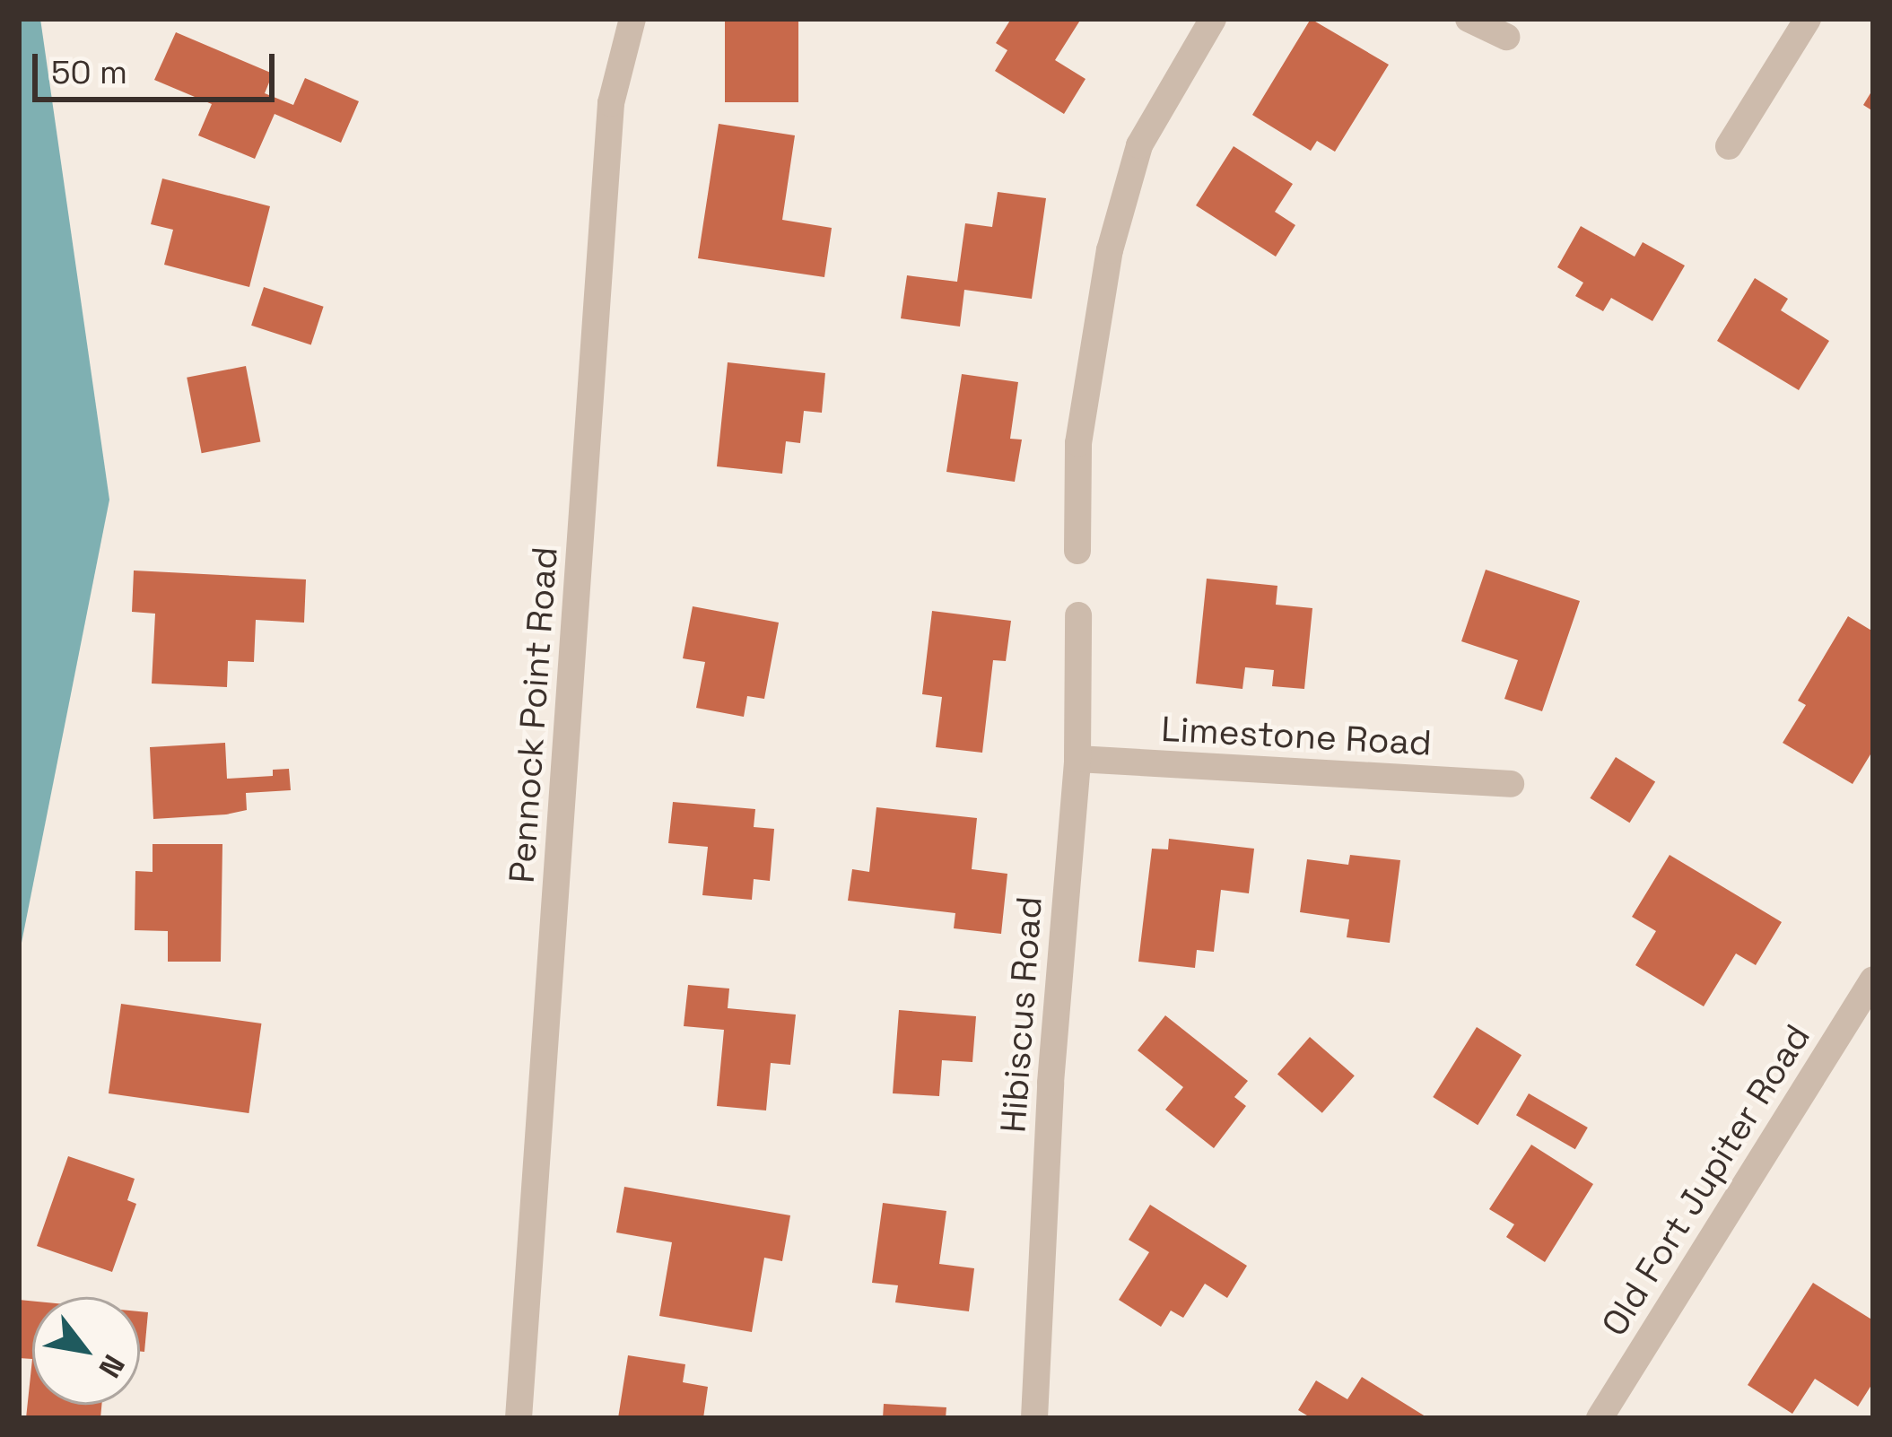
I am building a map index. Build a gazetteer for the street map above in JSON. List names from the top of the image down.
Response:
{
  "streets": {
    "street": [
      "Pennock Point Road",
      "Limestone Road",
      "Hibiscus Road",
      "Old Fort Jupiter Road"
    ]
  },
  "crossings": [
    ["Limestone Road", "Hibiscus Road"]
  ],
  "scale_bar": "50 m",
  "north": "bottom right"
}
